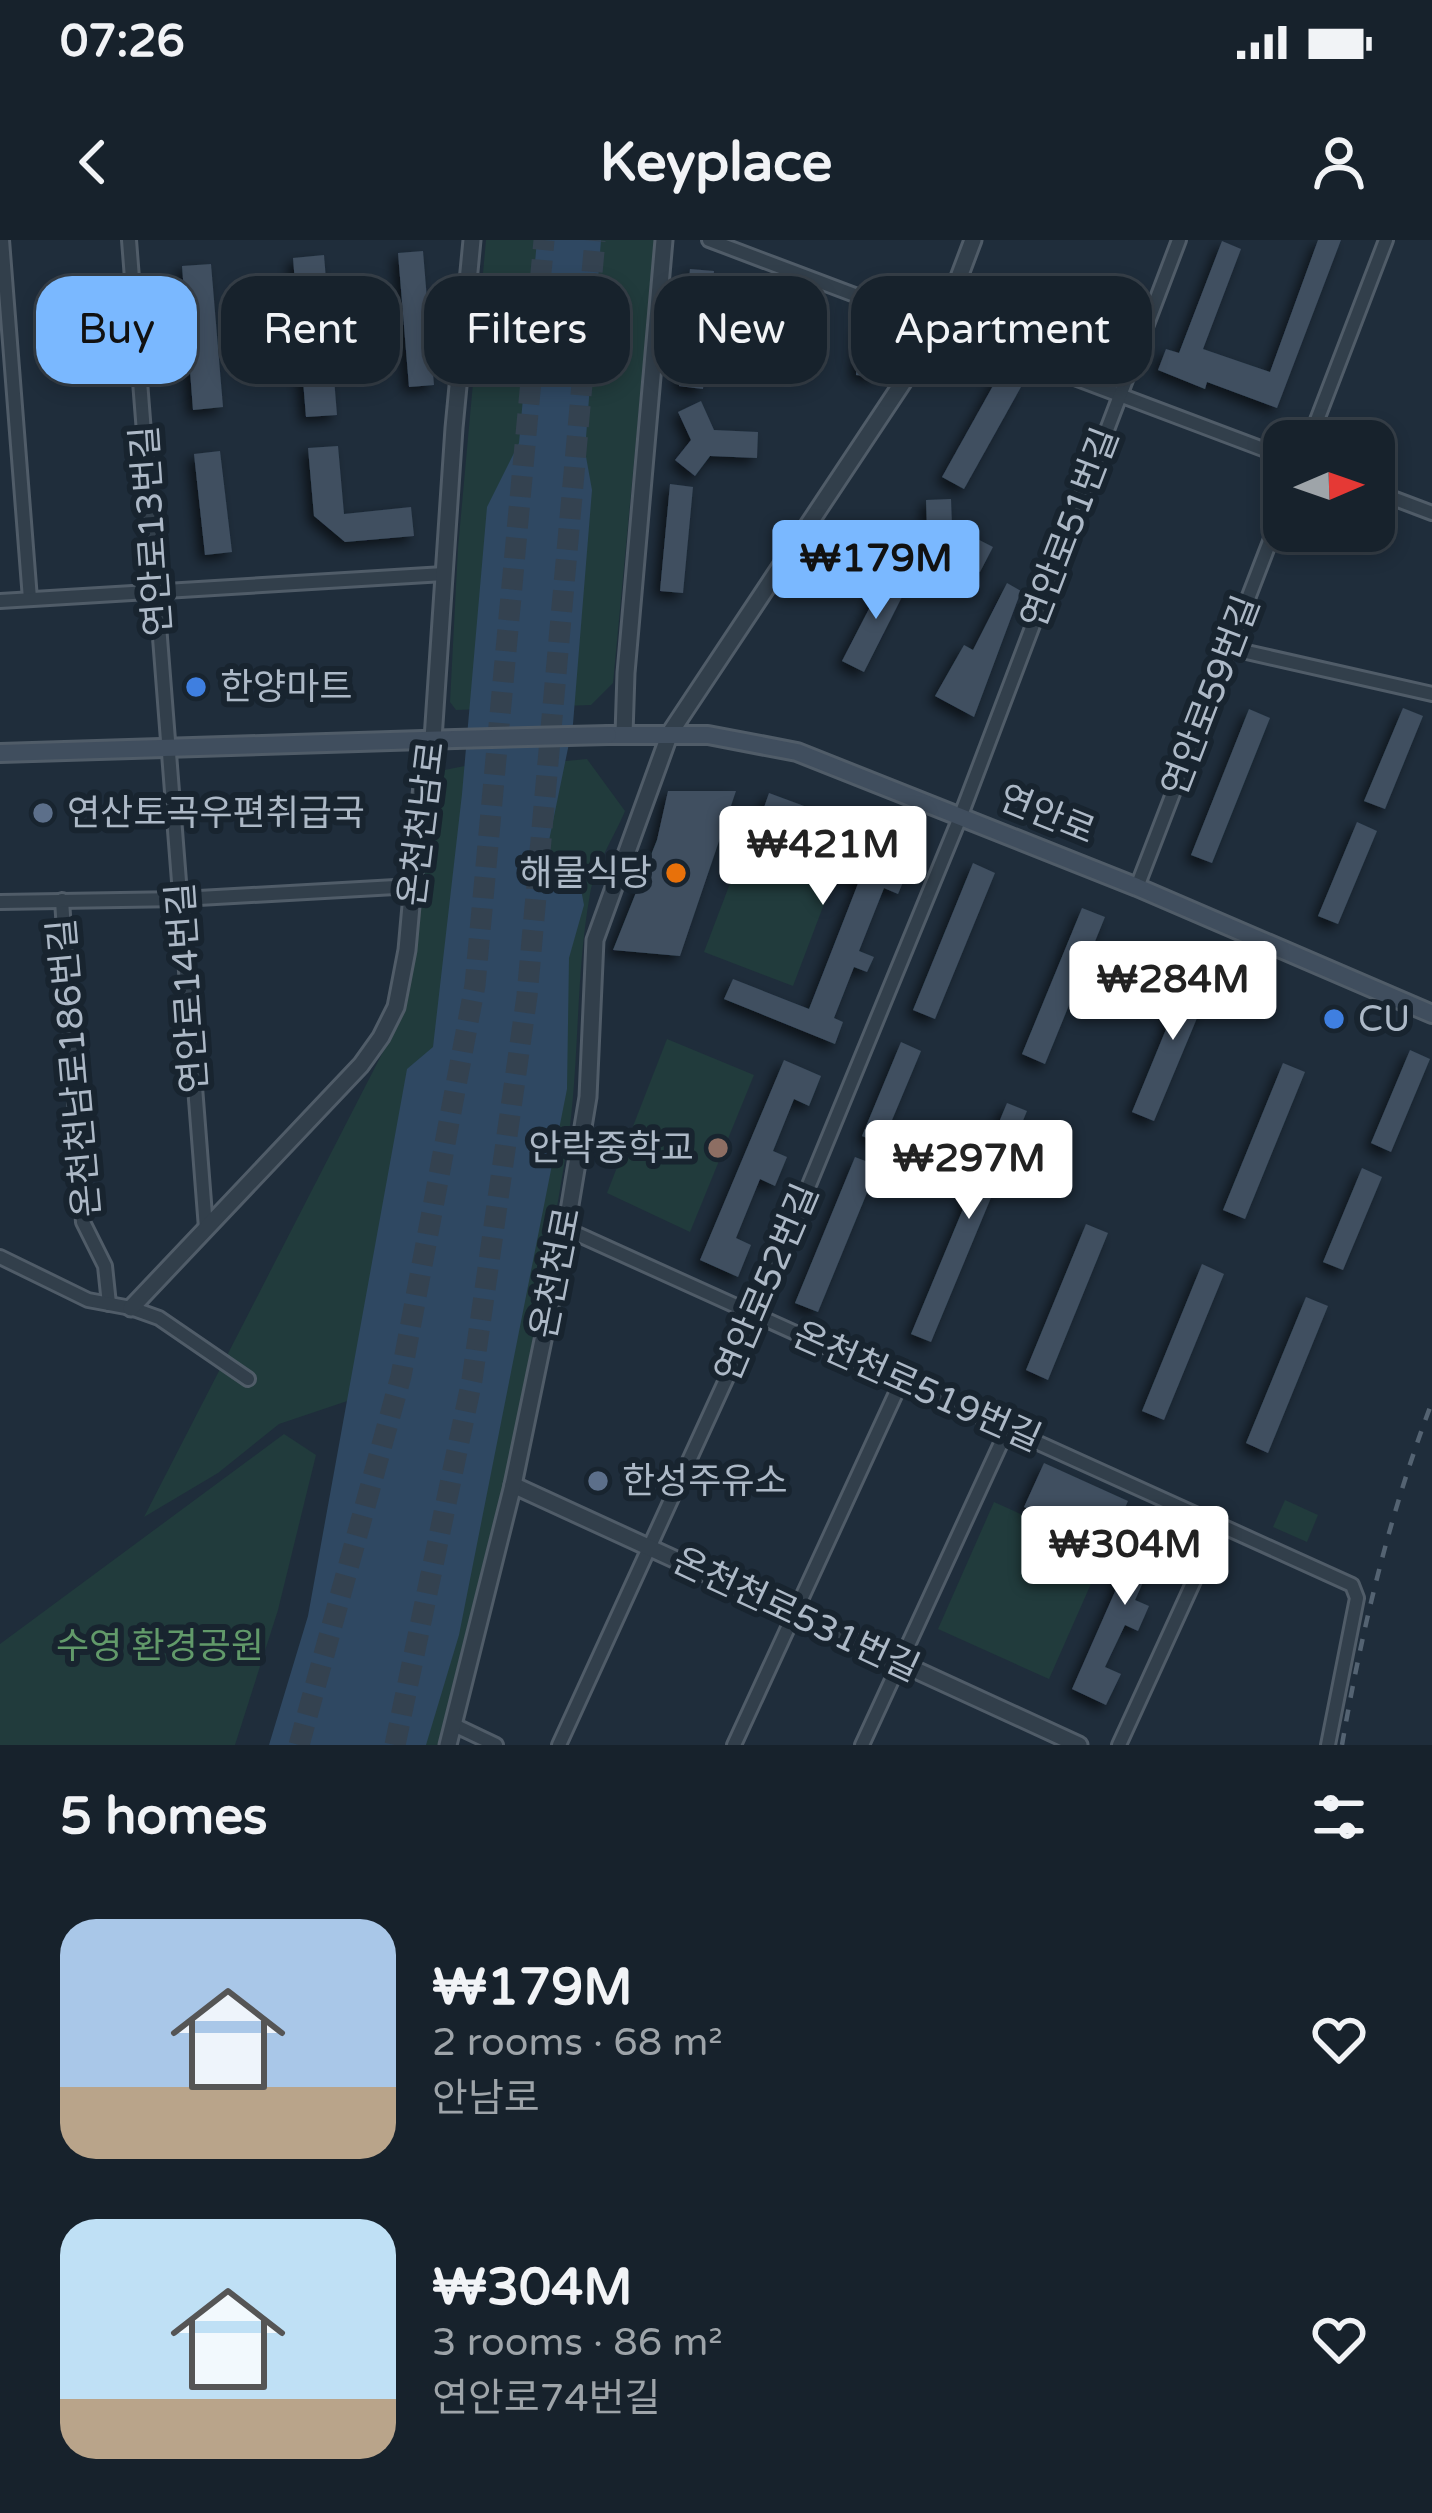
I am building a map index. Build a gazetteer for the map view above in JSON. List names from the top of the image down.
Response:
{
  "streets": {
    "main road": ["연안로"],
    "street": [
      "연안로51번길",
      "연안로13번길",
      "연안로59번길",
      "온천천남로",
      "연안로14번길",
      "온천천남로186번길",
      "온천천로",
      "연안로52번길",
      "온천천로519번길",
      "온천천로531번길"
    ]
  },
  "crossings": [
    ["연안로51번길", "연안로"],
    ["연안로51번길", "연안로52번길"],
    ["연안로13번길", "연안로14번길"],
    ["연안로59번길", "연안로"],
    ["연안로", "온천천남로"],
    ["연안로", "온천천로"],
    ["연안로", "연안로52번길"],
    ["온천천남로", "연안로14번길"],
    ["온천천로", "온천천로519번길"],
    ["온천천로", "온천천로531번길"],
    ["연안로52번길", "온천천로519번길"],
    ["연안로52번길", "온천천로531번길"]
  ],
  "parks": ["수영 환경공원"],
  "places": [
    "한양마트",
    "연산토곡우편취급국",
    "해물식당",
    "CU",
    "안락중학교",
    "한성주유소"
  ],
  "north": "right",
  "page": {
    "status": "07:26",
    "header": "Keyplace",
    "chip": [
      "Buy",
      "Rent",
      "Filters",
      "New",
      "Apartment"
    ],
    "price": [
      "₩179M",
      "₩421M",
      "₩284M",
      "₩297M",
      "₩304M"
    ],
    "heading": "5 homes",
    "list": [
      {
        "name": "₩179M",
        "note": "2 rooms · 68 m² · 안남로"
      },
      {
        "name": "₩304M",
        "note": "3 rooms · 86 m² · 연안로74번길"
      }
    ]
  }
}
